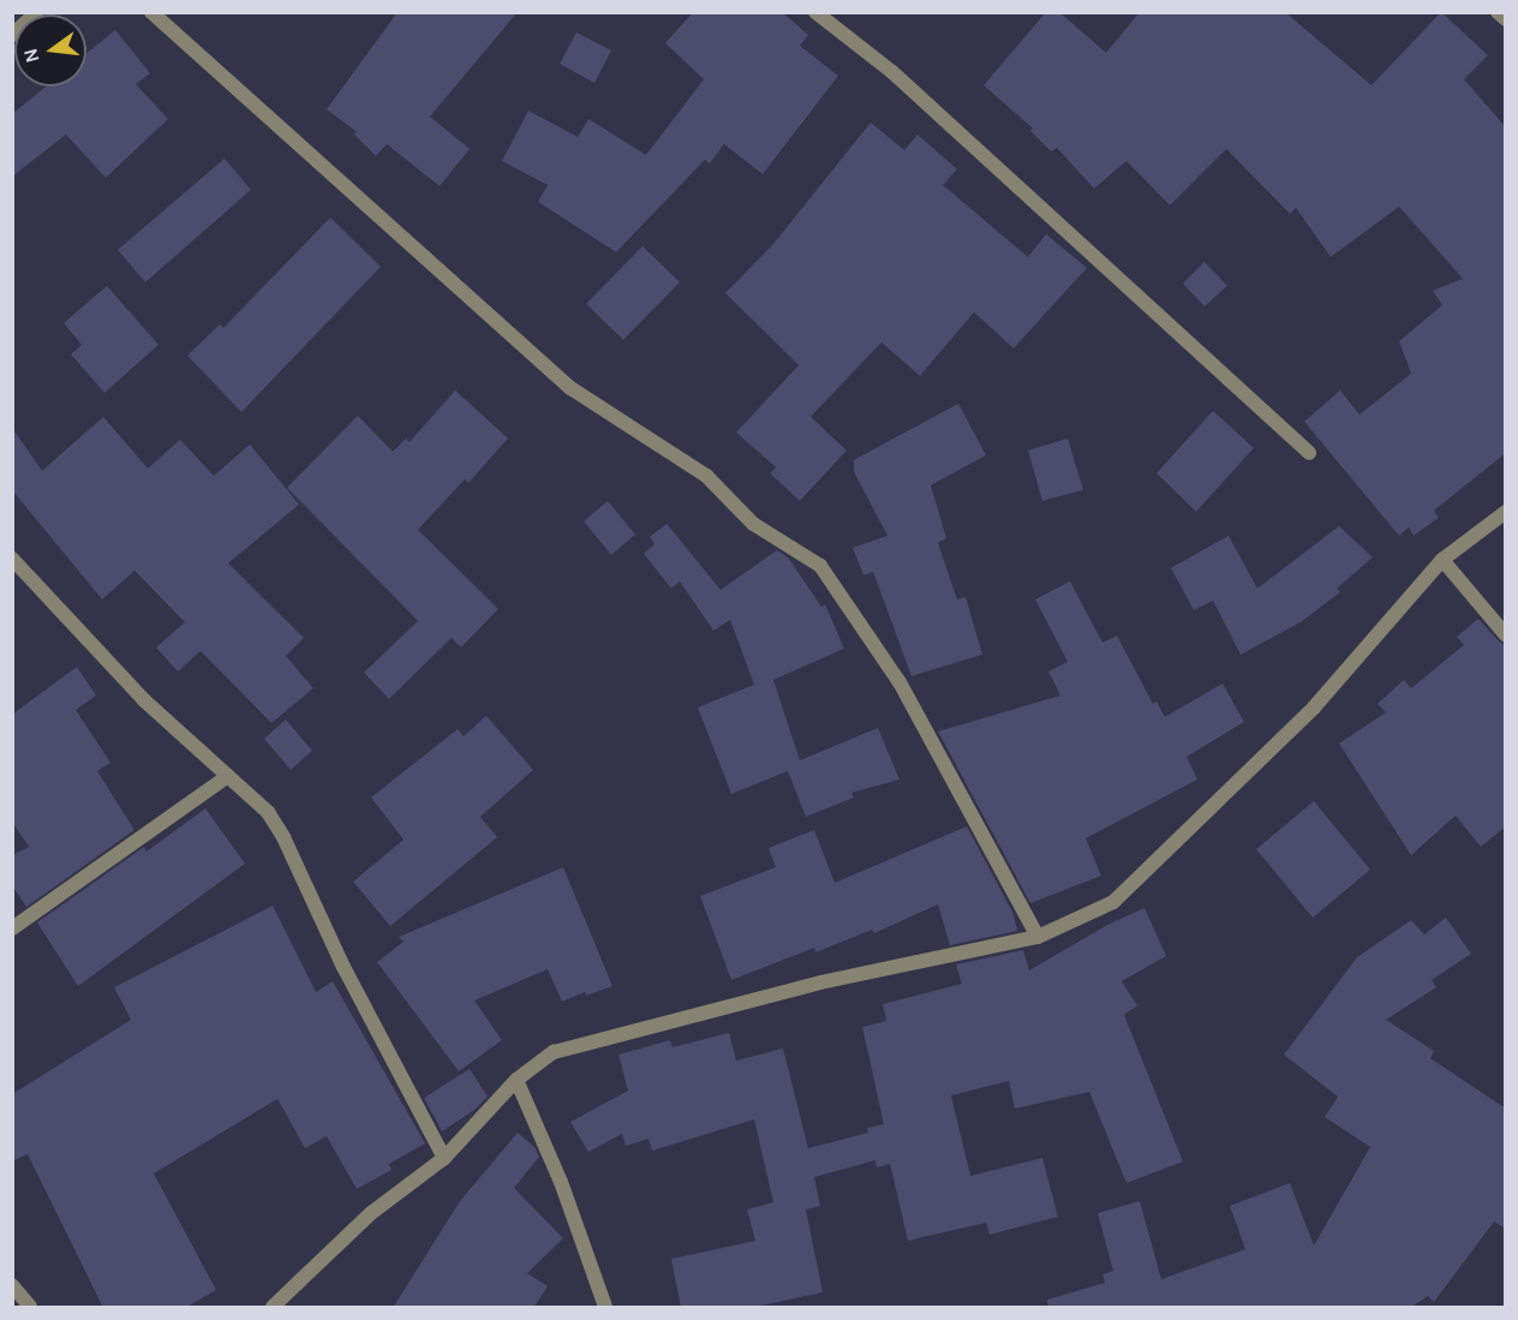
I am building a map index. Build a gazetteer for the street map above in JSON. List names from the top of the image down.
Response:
{
  "north": "left"
}
